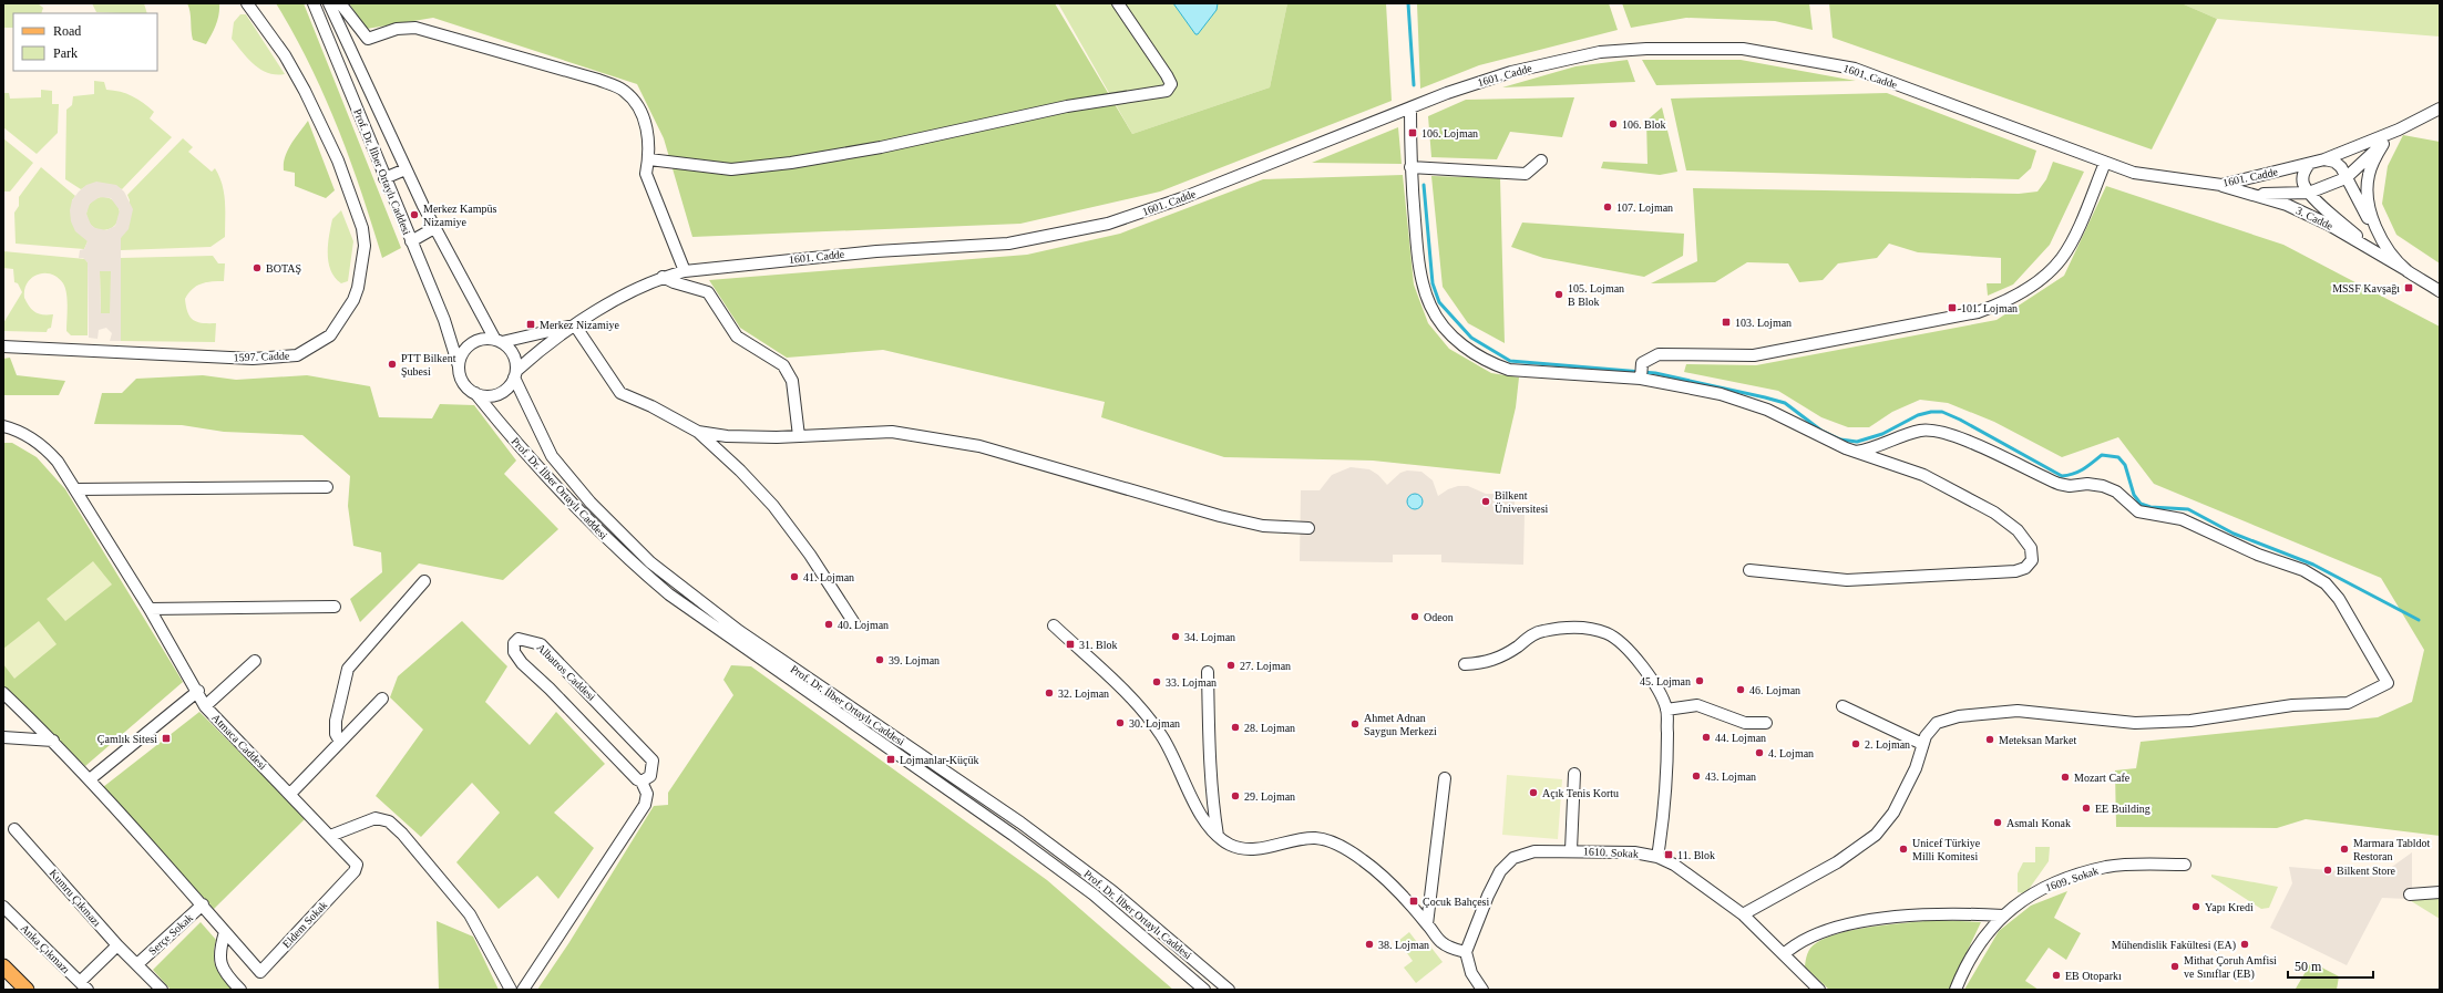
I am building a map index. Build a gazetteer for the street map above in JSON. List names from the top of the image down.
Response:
{
  "streets": {
    "street": [
      "1601. Cadde",
      "Prof. Dr. İlber Ortaylı Caddesi",
      "3. Cadde",
      "1597. Cadde",
      "Albatros Caddesi",
      "Atmaca Caddesi",
      "1610. Sokak",
      "1609. Sokak",
      "Kumru Çıkmazı",
      "Eldem Sokak",
      "Serçe Sokak",
      "Anka Çıkmazı"
    ]
  },
  "crossings": [
    ["1601. Cadde", "Prof. Dr. İlber Ortaylı Caddesi"],
    ["1601. Cadde", "3. Cadde"],
    ["Atmaca Caddesi", "Eldem Sokak"],
    ["Kumru Çıkmazı", "Serçe Sokak"]
  ],
  "places": {
    "other": [
      "106. Blok",
      "107. Lojman",
      "Merkez Kampüs Nizamiye",
      "BOTAŞ",
      "105. Lojman B Blok",
      "PTT Bilkent Şubesi",
      "Bilkent Üniversitesi",
      "41. Lojman",
      "Odeon",
      "40. Lojman",
      "34. Lojman",
      "39. Lojman",
      "27. Lojman",
      "45. Lojman",
      "33. Lojman",
      "46. Lojman",
      "32. Lojman",
      "30. Lojman",
      "Ahmet Adnan Saygun Merkezi",
      "28. Lojman",
      "44. Lojman",
      "Meteksan Market",
      "2. Lojman",
      "4. Lojman",
      "43. Lojman",
      "Mozart Cafe",
      "Açık Tenis Kortu",
      "29. Lojman",
      "EE Building",
      "Asmalı Konak",
      "Unicef Türkiye Milli Komitesi",
      "Marmara Tabldot Restoran",
      "Bilkent Store",
      "Yapı Kredi",
      "38. Lojman",
      "Mühendislik Fakültesi (EA)",
      "Mithat Çoruh Amfisi ve Sınıflar (EB)",
      "EB Otoparkı"
    ],
    "transit": [
      "106. Lojman",
      "MSSF Kavşağı",
      "101. Lojman",
      "103. Lojman",
      "Merkez Nizamiye",
      "31. Blok",
      "Çamlık Sitesi",
      "Lojmanlar-Küçük",
      "11. Blok",
      "Çocuk Bahçesi"
    ]
  },
  "legend": ["Road", "Park"],
  "scale_bar": "50 m"
}
